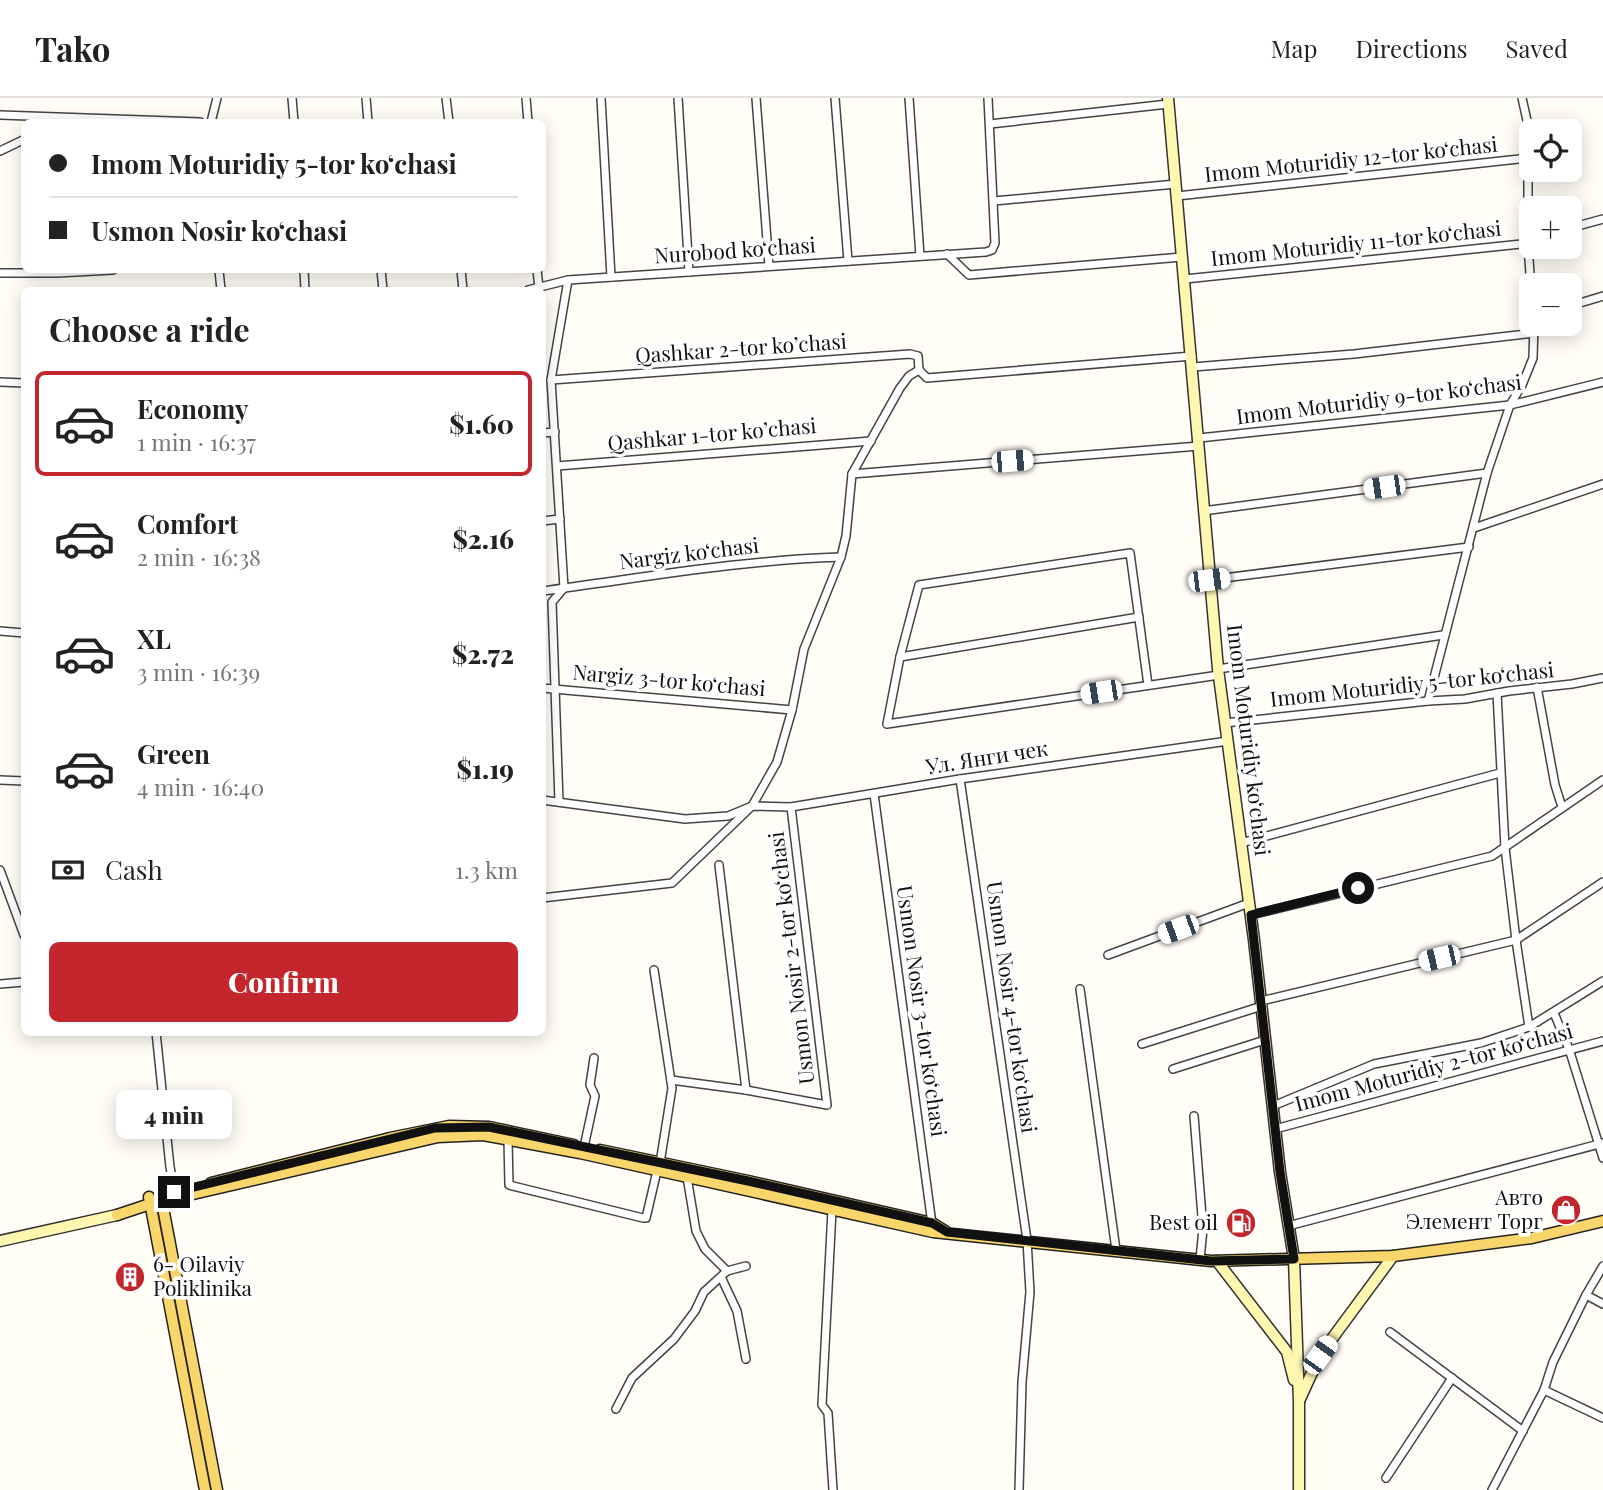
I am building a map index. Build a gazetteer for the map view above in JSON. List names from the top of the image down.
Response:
{
  "streets": {
    "street": [
      "Imom Moturidiy 12-tor koʻchasi",
      "Imom Moturidiy 11-tor koʻchasi",
      "Nurobod koʻchasi",
      "Qashkar 2-tor koʼchasi",
      "Imom Moturidiy 9-tor koʻchasi",
      "Qashkar 1-tor koʼchasi",
      "Nargiz koʻchasi",
      "Nargiz 3-tor koʻchasi",
      "Imom Moturidiy 5-tor koʻchasi",
      "Imom Moturidiy koʻchasi",
      "Ул. Янги чек",
      "Usmon Nosir 2-tor koʻchasi",
      "Usmon Nosir 4-tor koʻchasi",
      "Usmon Nosir 3-tor koʻchasi",
      "Imom Moturidiy 2-tor koʻchasi"
    ]
  },
  "crossings": [
    ["Imom Moturidiy 12-tor koʻchasi", "Nurobod koʻchasi"],
    ["Imom Moturidiy 12-tor koʻchasi", "Imom Moturidiy koʻchasi"],
    ["Imom Moturidiy 11-tor koʻchasi", "Nurobod koʻchasi"],
    ["Imom Moturidiy 11-tor koʻchasi", "Imom Moturidiy koʻchasi"],
    ["Imom Moturidiy 9-tor koʻchasi", "Imom Moturidiy koʻchasi"],
    ["Imom Moturidiy 5-tor koʻchasi", "Imom Moturidiy koʻchasi"],
    ["Imom Moturidiy koʻchasi", "Ул. Янги чек"],
    ["Imom Moturidiy koʻchasi", "Imom Moturidiy 2-tor koʻchasi"],
    ["Ул. Янги чек", "Usmon Nosir 2-tor koʻchasi"],
    ["Ул. Янги чек", "Usmon Nosir 4-tor koʻchasi"],
    ["Ул. Янги чек", "Usmon Nosir 3-tor koʻchasi"]
  ],
  "places": {
    "shop": ["Авто Элемент Торг"],
    "fuel station": ["Best oil"],
    "building": ["6- Oilaviy Poliklinika"]
  },
  "page": {
    "header": "Tako",
    "nav": ["Map", "Directions", "Saved"],
    "map_buttons": ["+", "−"],
    "banner": ["Imom Moturidiy 5-tor koʻchasi", "Usmon Nosir ko‘chasi"],
    "heading": "Choose a ride",
    "list": [
      {
        "name": "Economy",
        "note": "1 min · 16:37",
        "value": "$1.60"
      },
      {
        "name": "Comfort",
        "note": "2 min · 16:38",
        "value": "$2.16"
      },
      {
        "name": "XL",
        "note": "3 min · 16:39",
        "value": "$2.72"
      },
      {
        "name": "Green",
        "note": "4 min · 16:40",
        "value": "$1.19"
      }
    ],
    "pay": ["Cash", "1.3 km"],
    "buttons": "Confirm",
    "bubble": "4 min"
  }
}
